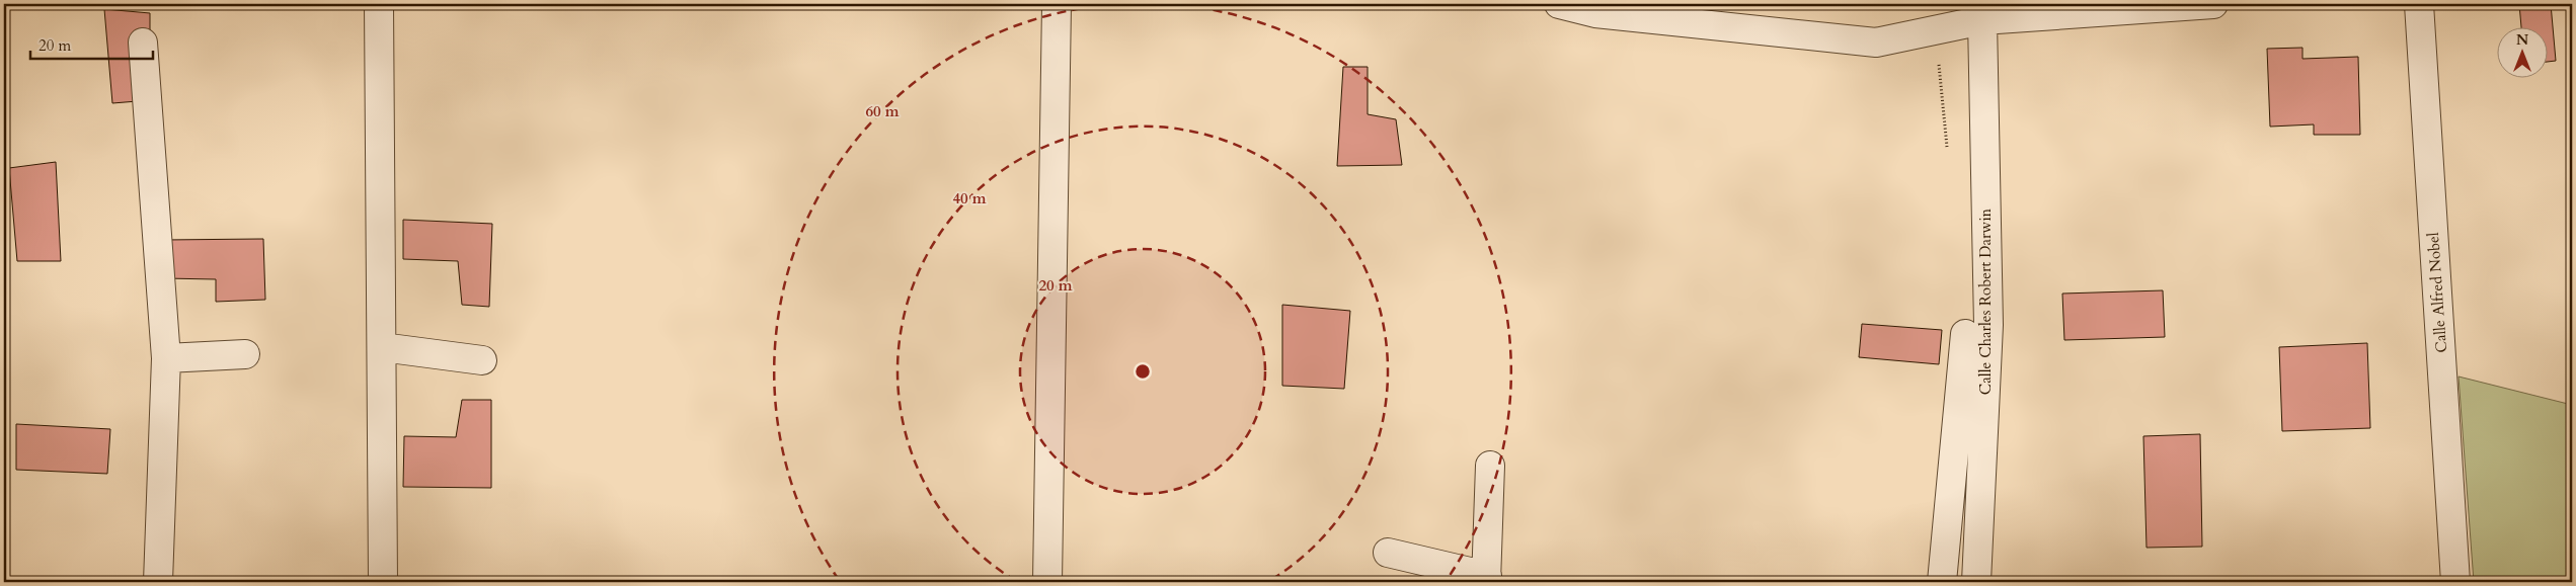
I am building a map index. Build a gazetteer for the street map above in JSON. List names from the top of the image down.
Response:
{
  "streets": {
    "street": ["Calle Alfred Nobel", "Calle Charles Robert Darwin"]
  },
  "scale_bar": "20 m",
  "north": "top",
  "rings": ["60 m", "40 m", "20 m"]
}
